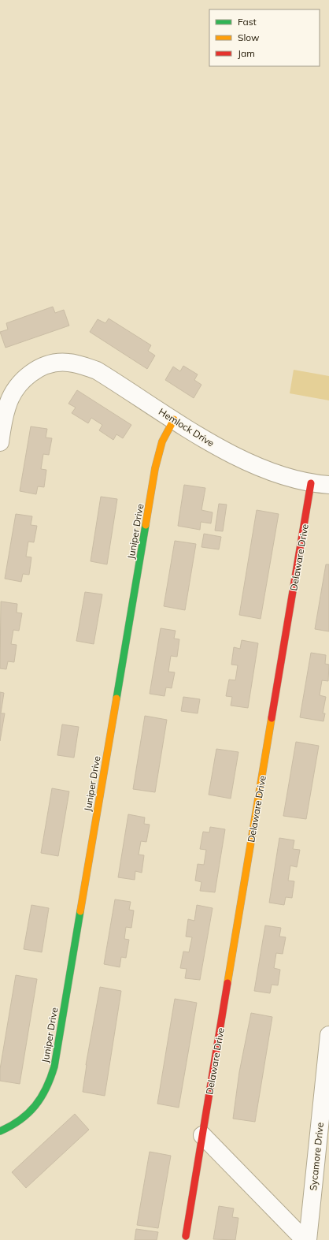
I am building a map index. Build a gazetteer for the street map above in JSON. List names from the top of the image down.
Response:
{
  "streets": {
    "street": [
      "Hemlock Drive",
      "Juniper Drive",
      "Delaware Drive",
      "Sycamore Drive"
    ]
  },
  "crossings": [
    ["Hemlock Drive", "Juniper Drive"],
    ["Hemlock Drive", "Delaware Drive"]
  ],
  "legend": ["Fast", "Slow", "Jam"]
}
